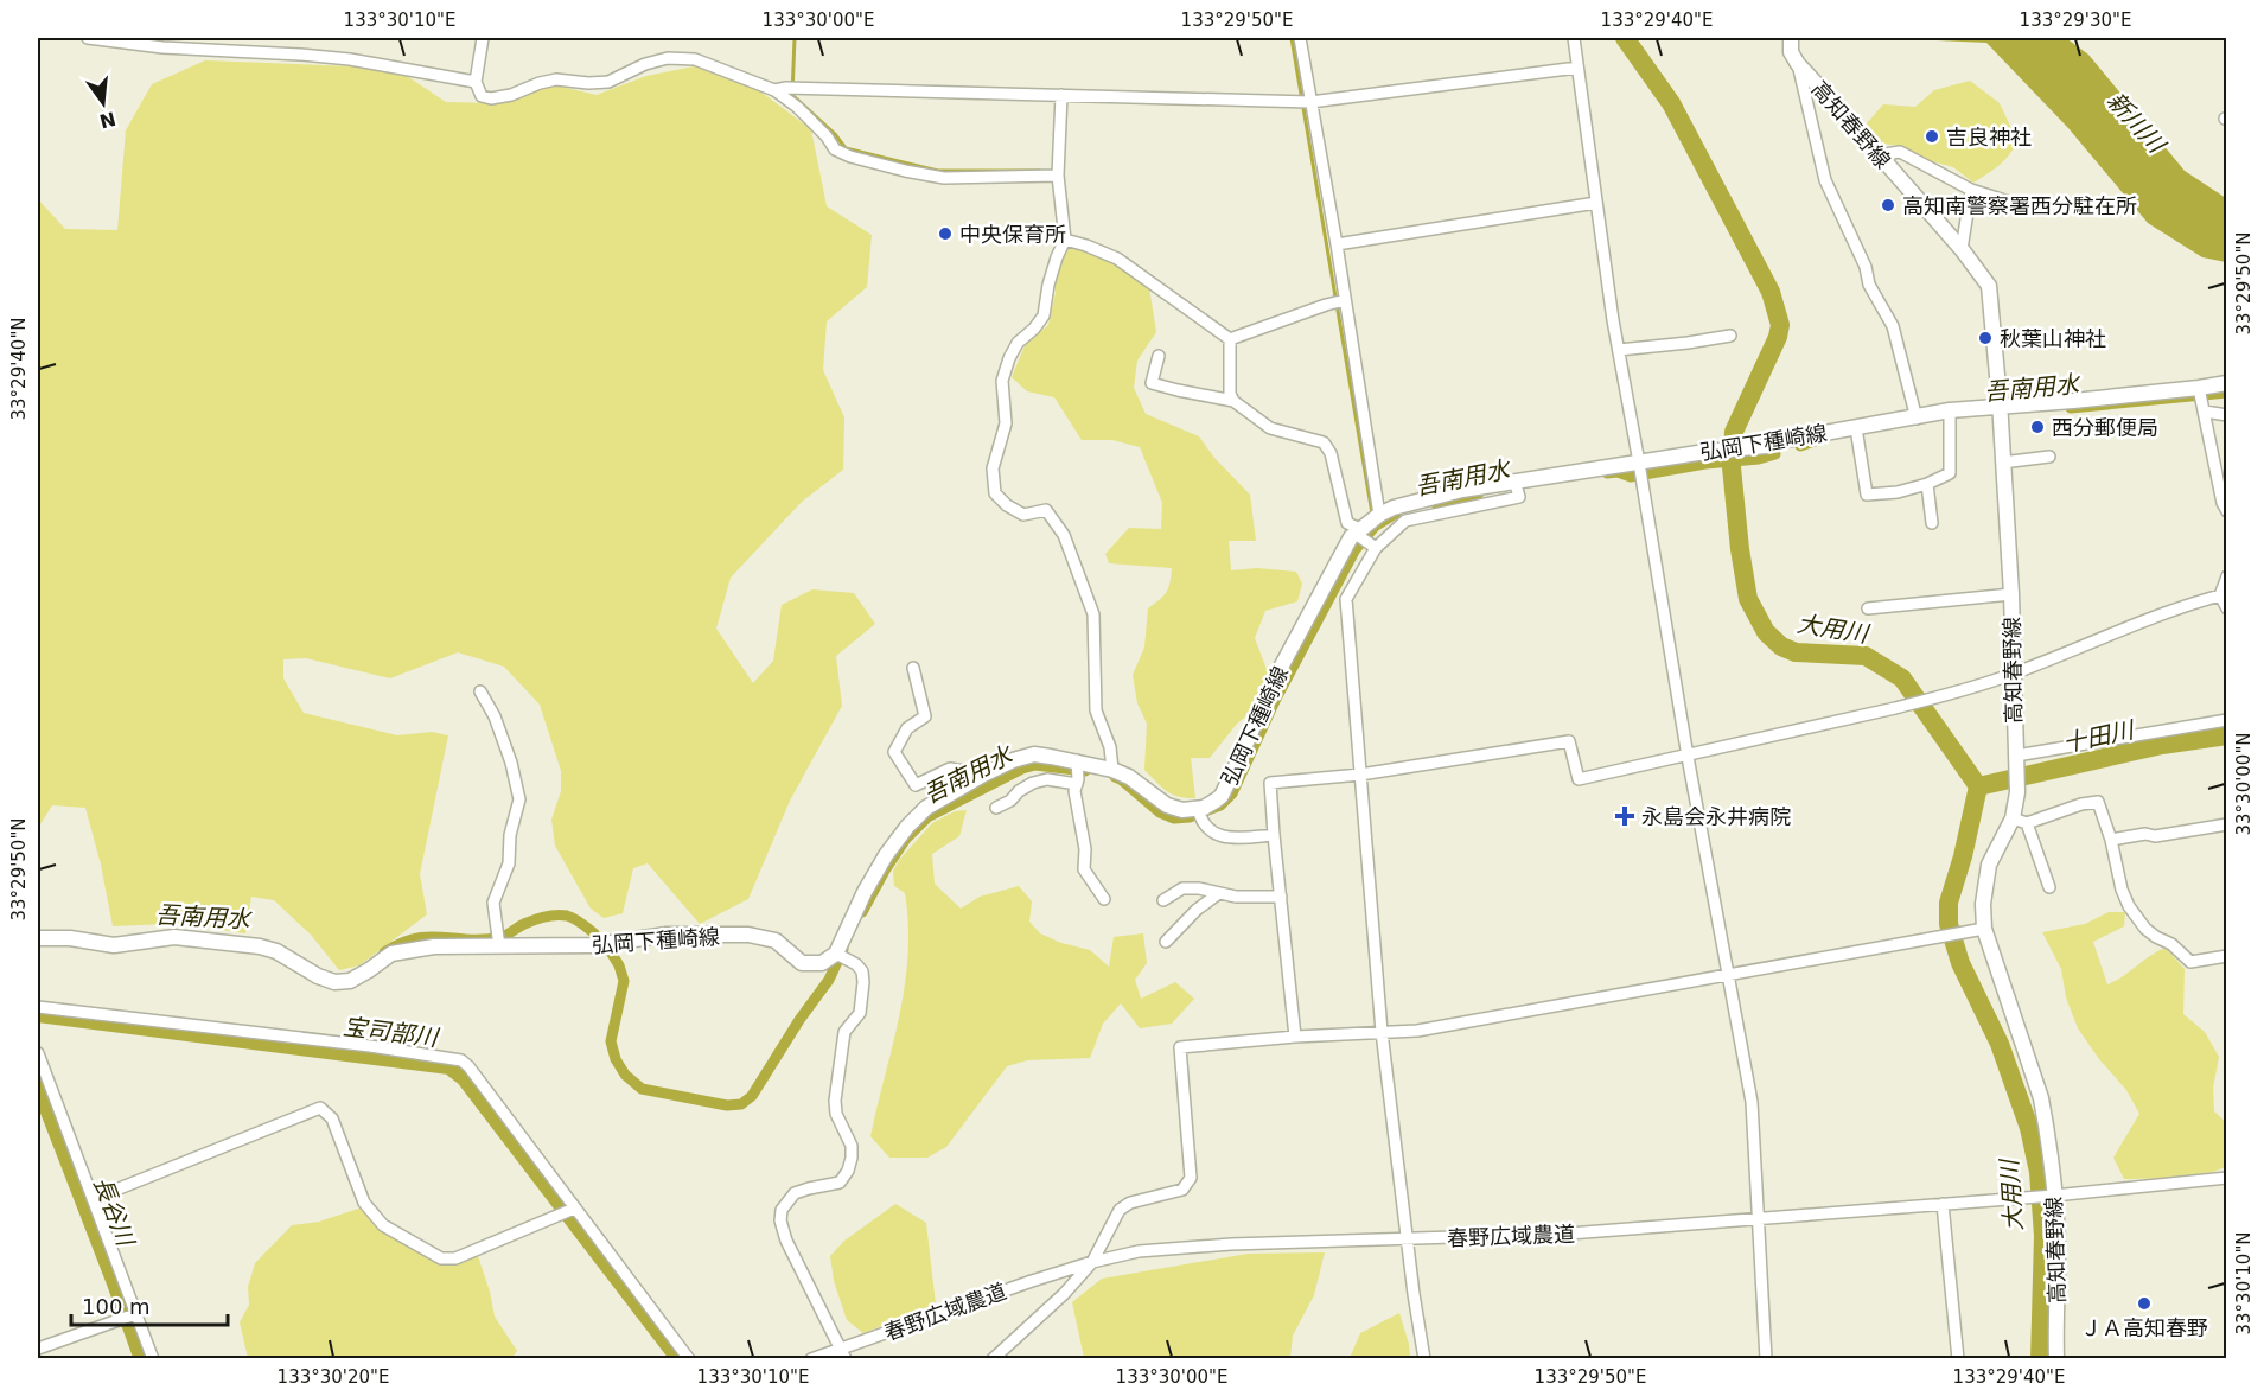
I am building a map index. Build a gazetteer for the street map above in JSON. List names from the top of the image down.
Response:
{
  "streets": {
    "main road": ["高知春野線", "弘岡下種崎線"],
    "street": ["春野広域農道"]
  },
  "crossings": [
    ["高知春野線", "弘岡下種崎線"],
    ["高知春野線", "春野広域農道"]
  ],
  "water": [
    "新川川",
    "吾南用水",
    "大用川",
    "十田川",
    "宝司部川",
    "長谷川"
  ],
  "places": {
    "other": [
      "吉良神社",
      "高知南警察署西分駐在所",
      "中央保育所",
      "秋葉山神社",
      "西分郵便局",
      "ＪＡ高知春野"
    ],
    "health": ["永島会永井病院"]
  },
  "scale_bar": "100 m",
  "north": "bottom",
  "coordinates": [
    "133°30'10\"E",
    "133°30'00\"E",
    "133°29'50\"E",
    "133°29'40\"E",
    "133°29'30\"E",
    "33°29'50\"N",
    "33°29'40\"N",
    "33°30'00\"N",
    "33°30'10\"N",
    "133°30'20\"E"
  ]
}
